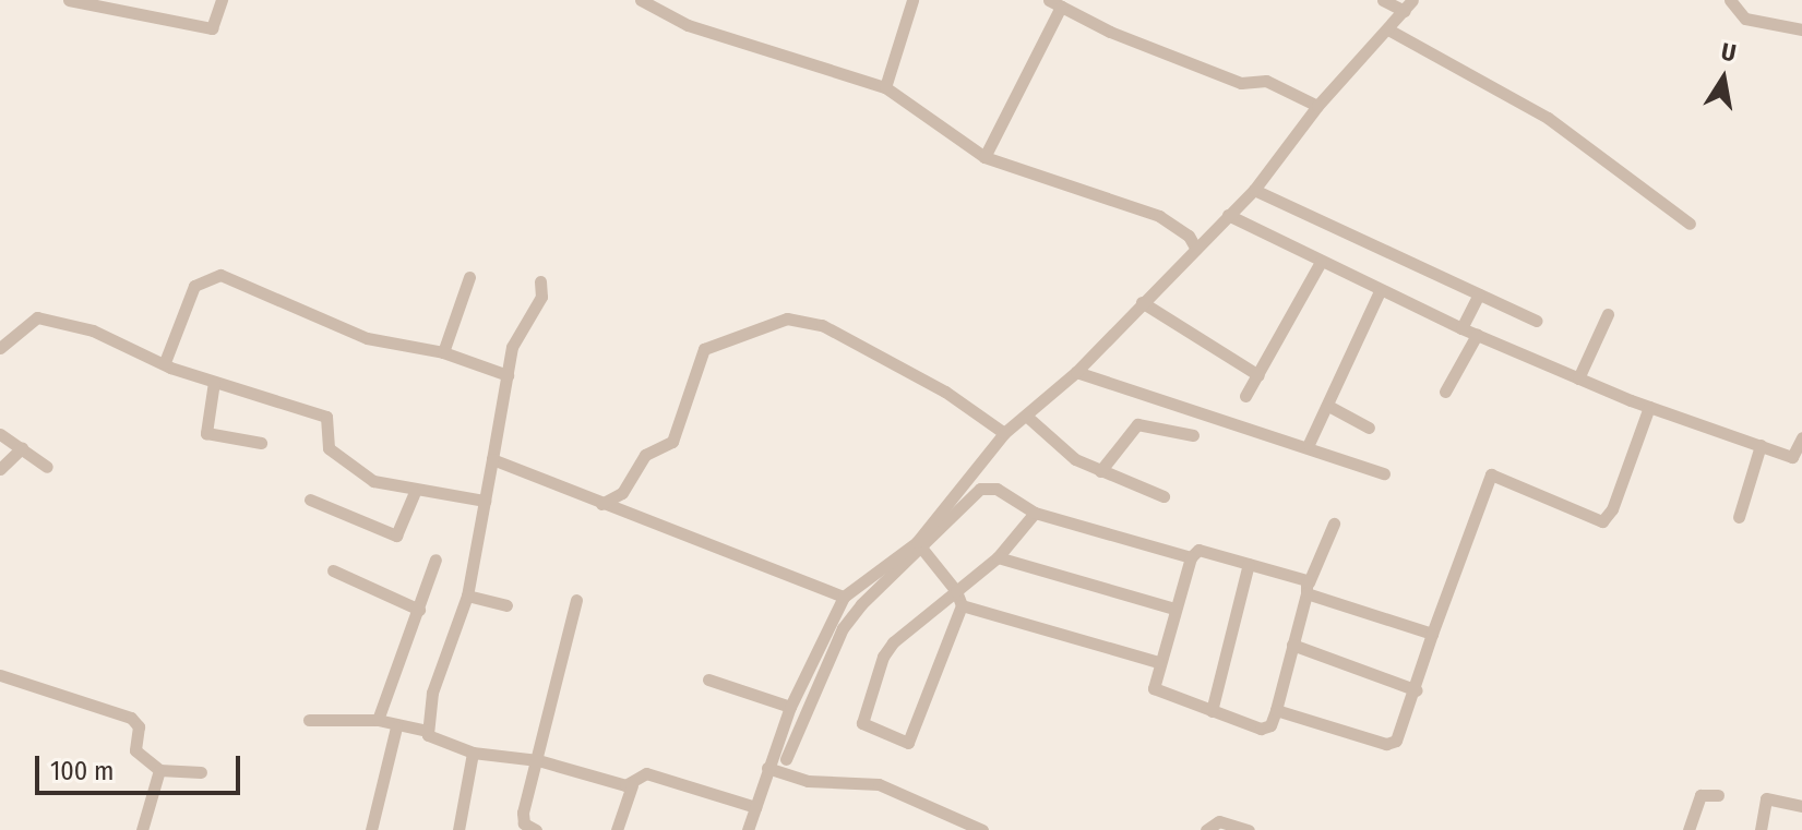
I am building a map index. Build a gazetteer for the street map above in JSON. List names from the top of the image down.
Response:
{
  "scale_bar": "100 m",
  "north": "top"
}
